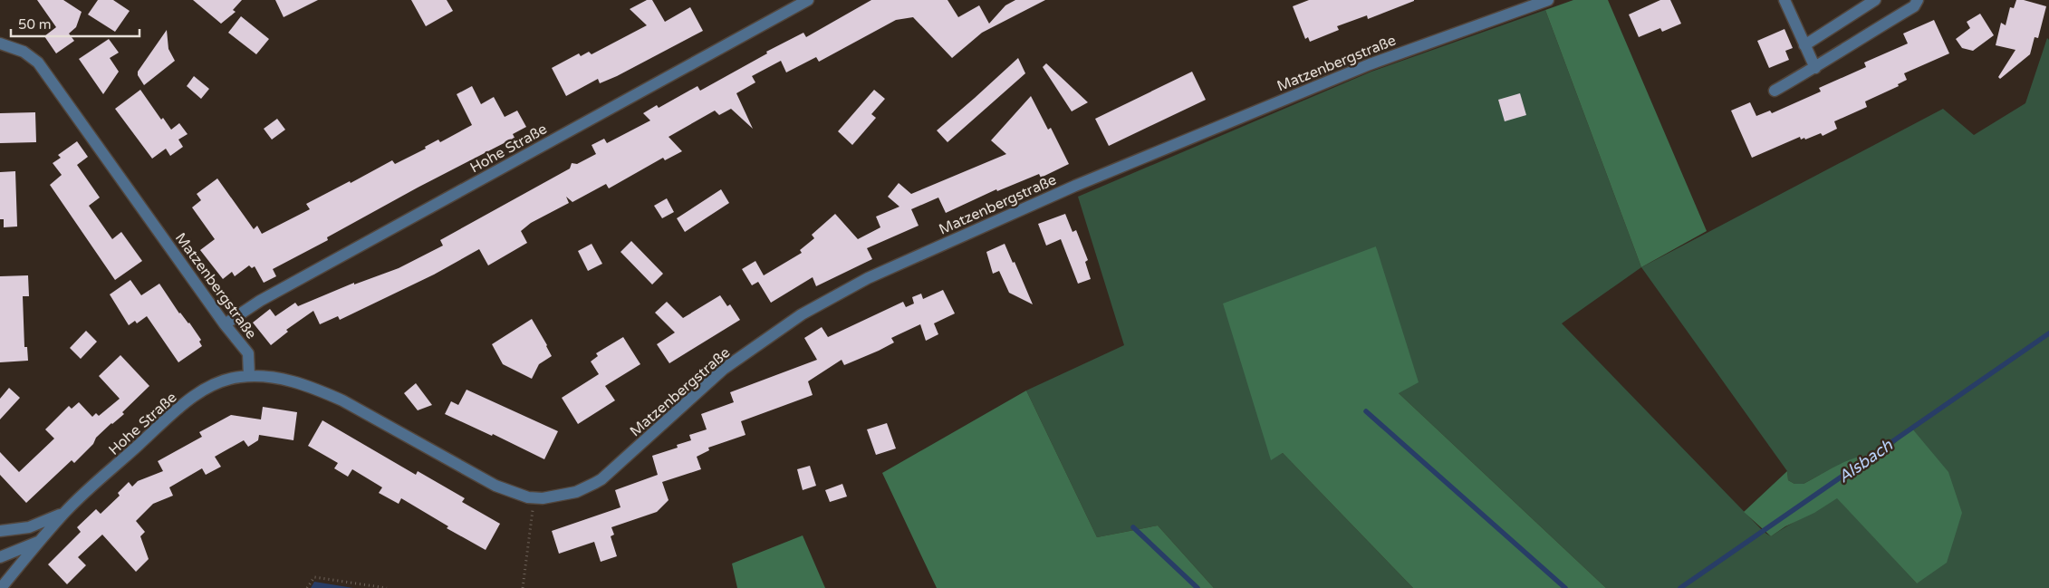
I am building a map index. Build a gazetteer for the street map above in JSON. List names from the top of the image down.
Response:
{
  "streets": {
    "street": ["Matzenbergstraße", "Hohe Straße"]
  },
  "crossings": [
    ["Matzenbergstraße", "Hohe Straße"]
  ],
  "water": ["Alsbach"],
  "scale_bar": "50 m"
}
